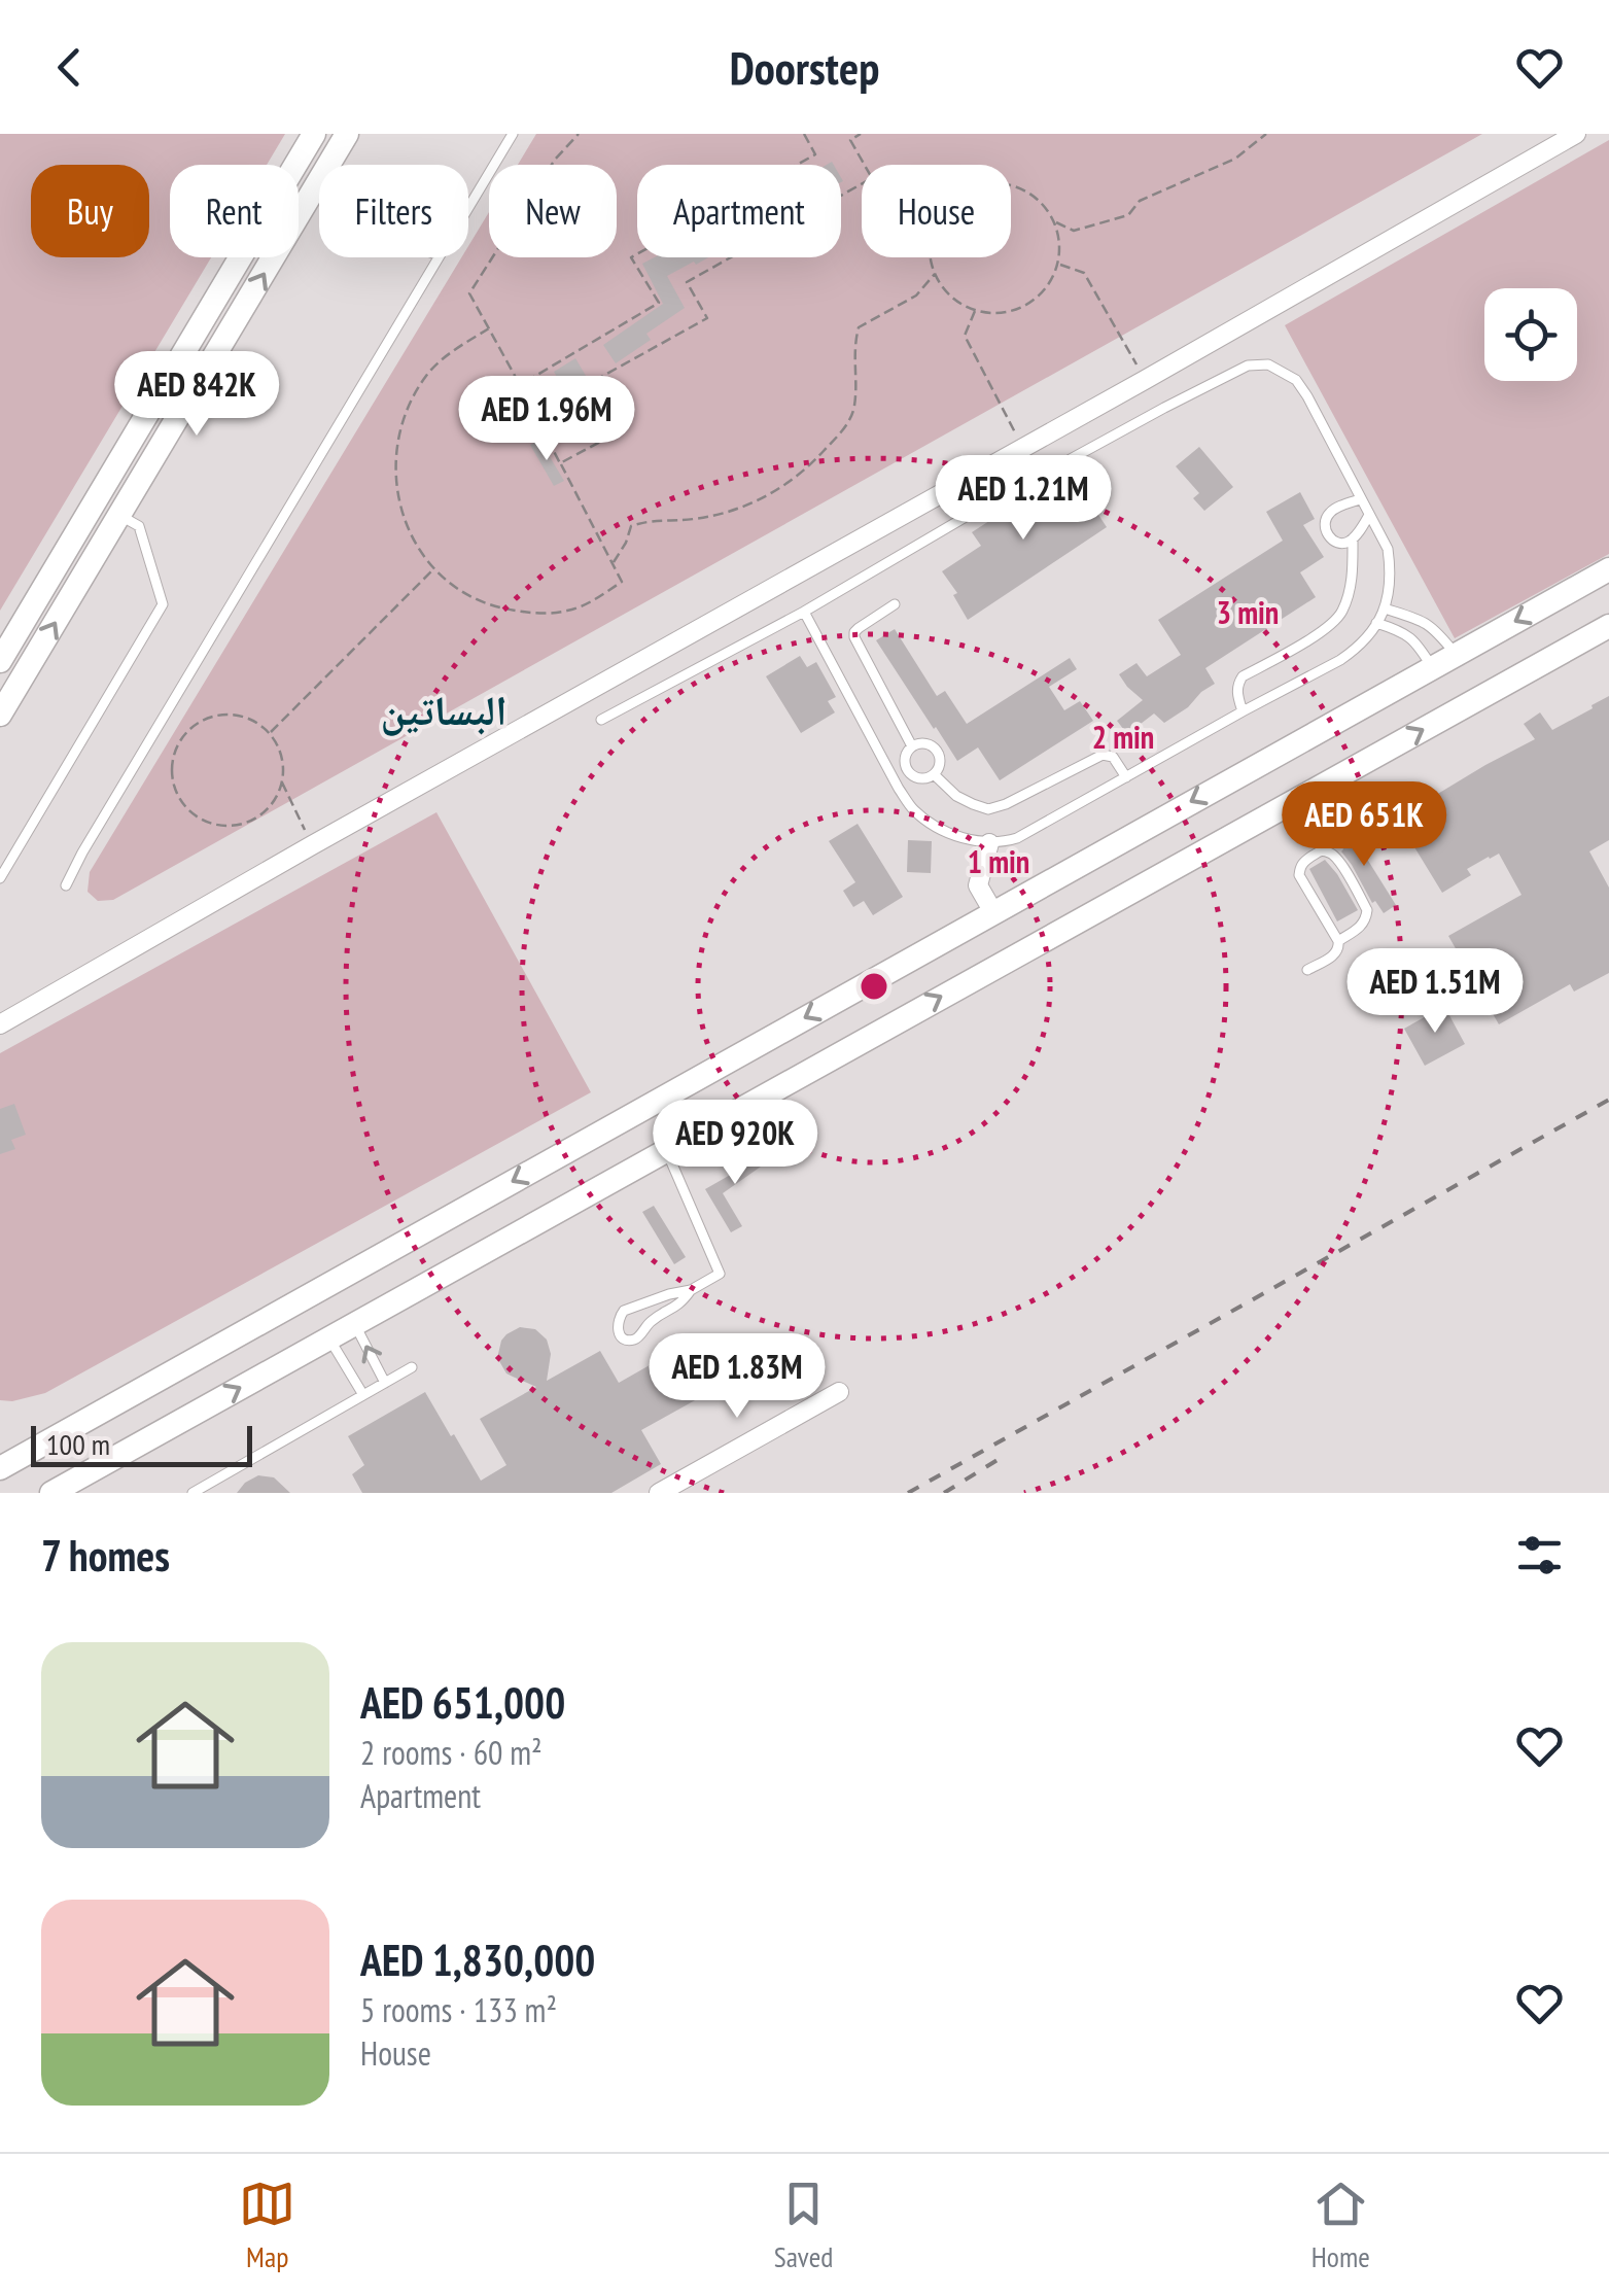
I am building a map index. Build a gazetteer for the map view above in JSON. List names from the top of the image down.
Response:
{
  "districts": ["البساتين"],
  "scale_bar": "100 m",
  "page": {
    "header": "Doorstep",
    "chip": [
      "Buy",
      "Rent",
      "Filters",
      "New",
      "Apartment",
      "House"
    ],
    "price": [
      "AED 842K",
      "AED 1.96M",
      "AED 1.21M",
      "AED 651K",
      "AED 1.51M",
      "AED 920K",
      "AED 1.83M"
    ],
    "scale": "100 m",
    "heading": "7 homes",
    "list": [
      {
        "name": "AED 651,000",
        "note": "2 rooms · 60 m² · Apartment"
      },
      {
        "name": "AED 1,830,000",
        "note": "5 rooms · 133 m² · House"
      }
    ],
    "tabs": ["Map", "Saved", "Home"]
  },
  "rings": ["3 min", "2 min", "1 min"]
}
